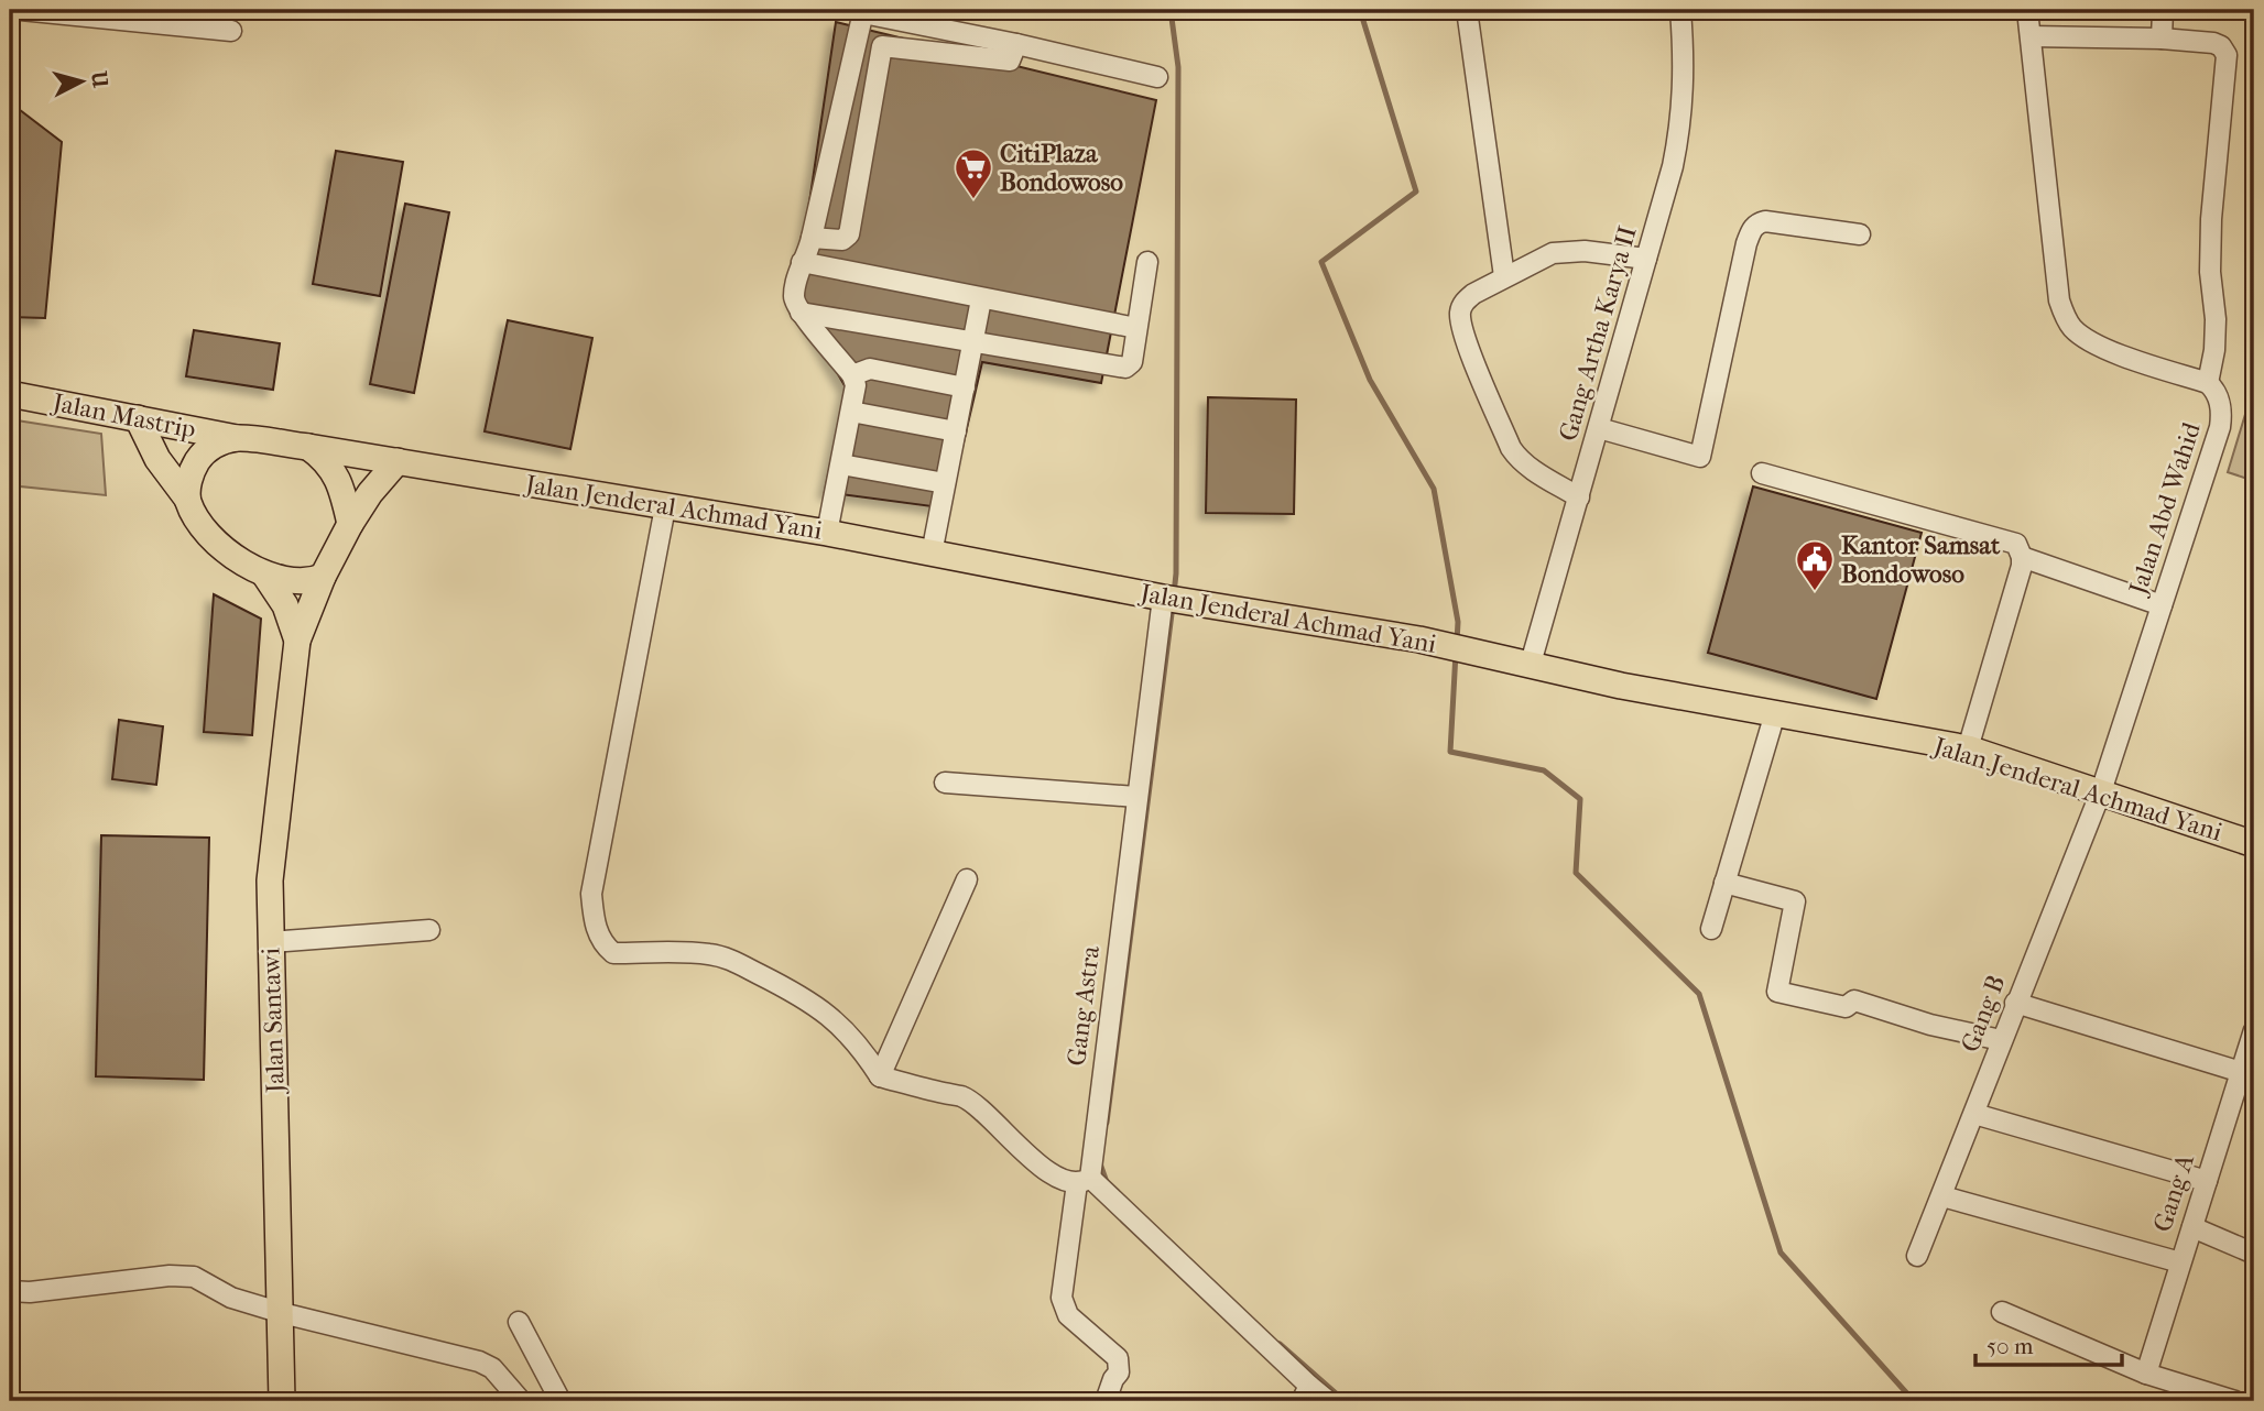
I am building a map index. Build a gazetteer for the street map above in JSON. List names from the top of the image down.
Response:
{
  "streets": {
    "main road": ["Jalan Mastrip", "Jalan Jenderal Achmad Yani", "Jalan Santawi"],
    "street": [
      "Gang Artha Karya II",
      "Jalan Abd Wahid",
      "Gang Astra",
      "Gang B",
      "Gang A"
    ]
  },
  "crossings": [
    ["Gang Artha Karya II", "Jalan Jenderal Achmad Yani"],
    ["Jalan Mastrip", "Jalan Jenderal Achmad Yani"],
    ["Jalan Mastrip", "Jalan Santawi"],
    ["Jalan Jenderal Achmad Yani", "Jalan Abd Wahid"],
    ["Jalan Jenderal Achmad Yani", "Gang Astra"],
    ["Jalan Jenderal Achmad Yani", "Gang B"],
    ["Jalan Jenderal Achmad Yani", "Jalan Santawi"],
    ["Jalan Abd Wahid", "Gang B"]
  ],
  "places": {
    "supermarket": ["CitiPlaza Bondowoso"],
    "public building": ["Kantor Samsat Bondowoso"]
  },
  "scale_bar": "50 m",
  "north": "right"
}
